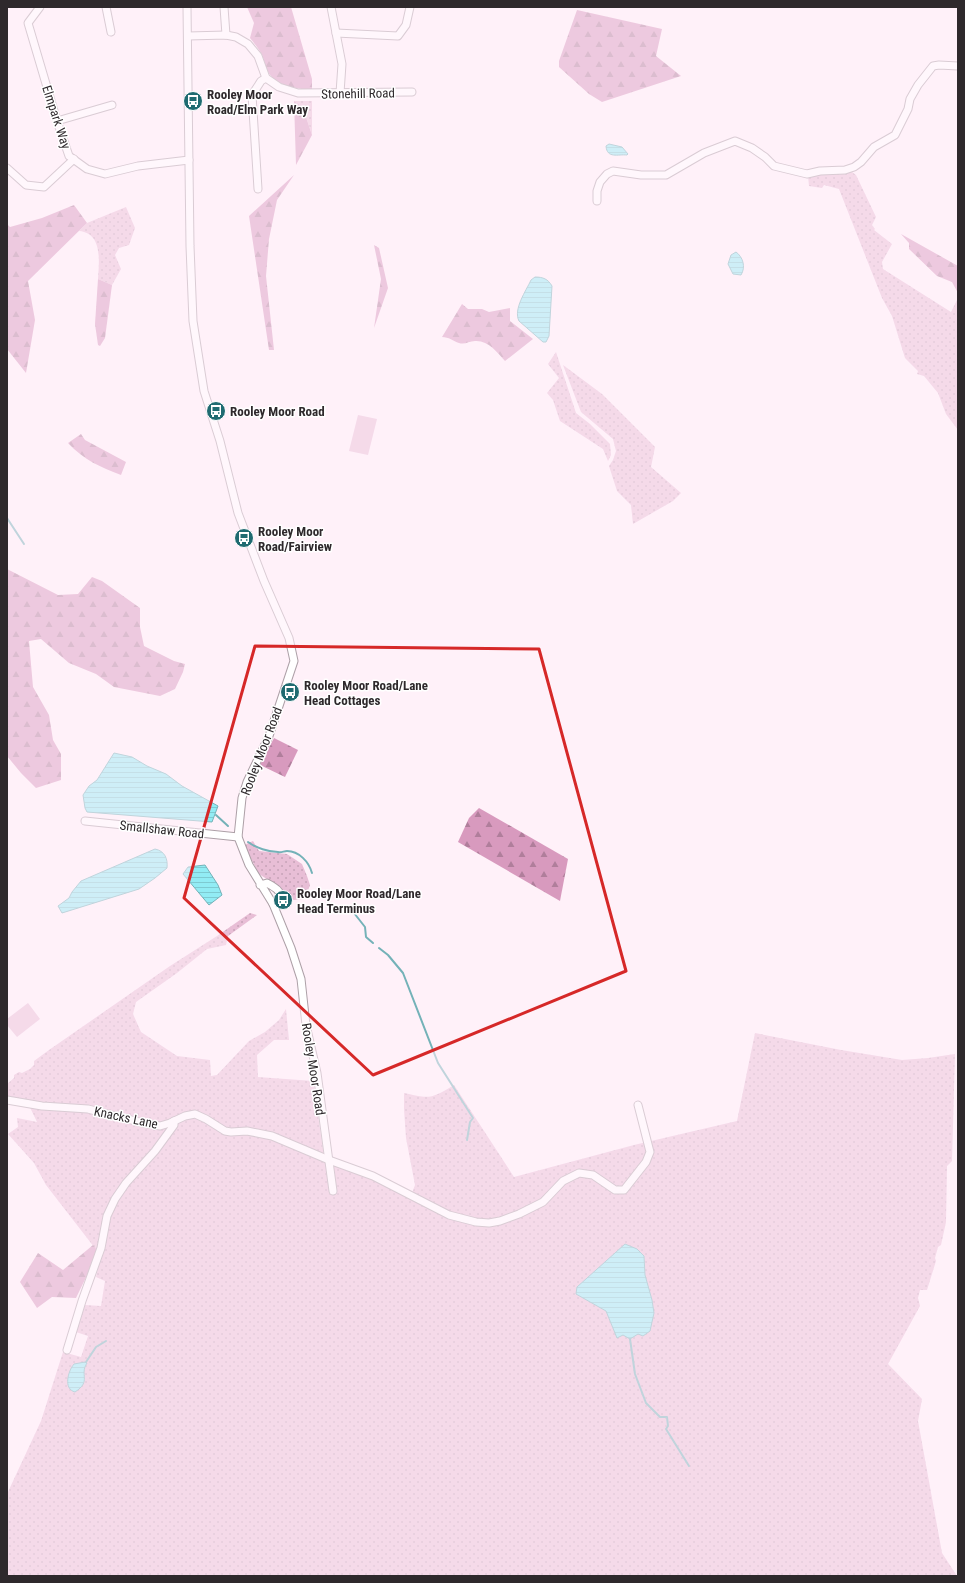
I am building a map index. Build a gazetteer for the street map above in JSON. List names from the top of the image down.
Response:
{
  "streets": {
    "street": [
      "Stonehill Road",
      "Elmpark Way",
      "Rooley Moor Road",
      "Smallshaw Road",
      "Knacks Lane"
    ]
  },
  "crossings": [
    ["Elmpark Way", "Rooley Moor Road"],
    ["Rooley Moor Road", "Smallshaw Road"],
    ["Rooley Moor Road", "Knacks Lane"]
  ],
  "places": {
    "bus stop": [
      "Rooley Moor Road/Elm Park Way",
      "Rooley Moor Road",
      "Rooley Moor Road/Fairview",
      "Rooley Moor Road/Lane Head Cottages",
      "Rooley Moor Road/Lane Head Terminus"
    ]
  }
}
